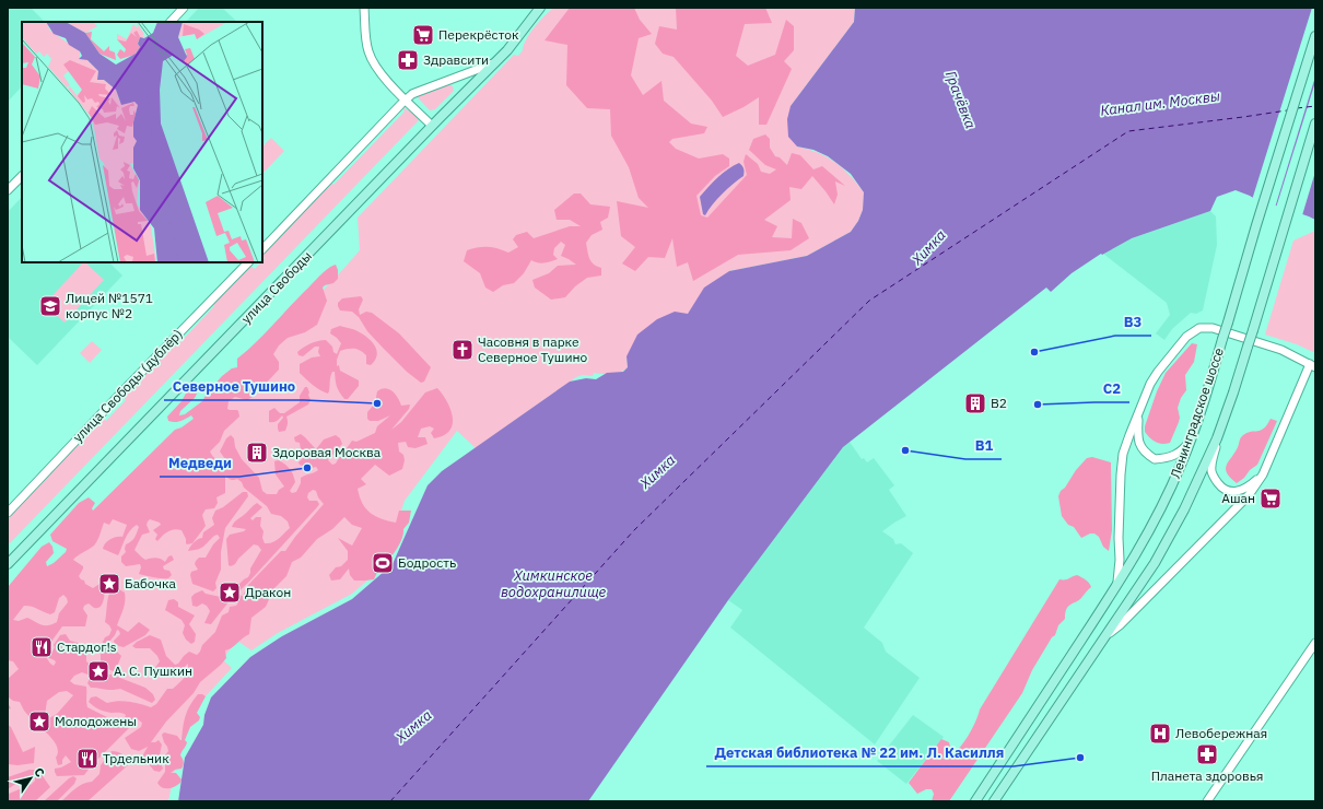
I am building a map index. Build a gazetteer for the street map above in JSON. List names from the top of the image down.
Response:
{
  "streets": {
    "main road": ["улица Свободы", "Ленинградское шоссе"],
    "street": ["улица Свободы (дублёр)"]
  },
  "water": [
    "Грачёвка",
    "Канал им. Москвы",
    "Химка",
    "Химкинское водохранилище"
  ],
  "places": {
    "supermarket": ["Перекрёсток", "Ашан"],
    "pharmacy": ["Здравсити", "Планета здоровья"],
    "school or university": ["Лицей №1571 корпус №2"],
    "church": ["Часовня в парке Северное Тушино"],
    "other": [
      "B3",
      "Северное Тушино",
      "C2",
      "B1",
      "Медведи",
      "Детская библиотека № 22 им. Л. Касилля"
    ],
    "building": ["B2", "Здоровая Москва"],
    "sports": ["Бодрость"],
    "place": [
      "Бабочка",
      "Дракон",
      "А. С. Пушкин",
      "Молодожены"
    ],
    "restaurant": ["Стардог!s", "Трдельник"],
    "hospital": ["Левобережная"]
  },
  "north": "top right"
}
